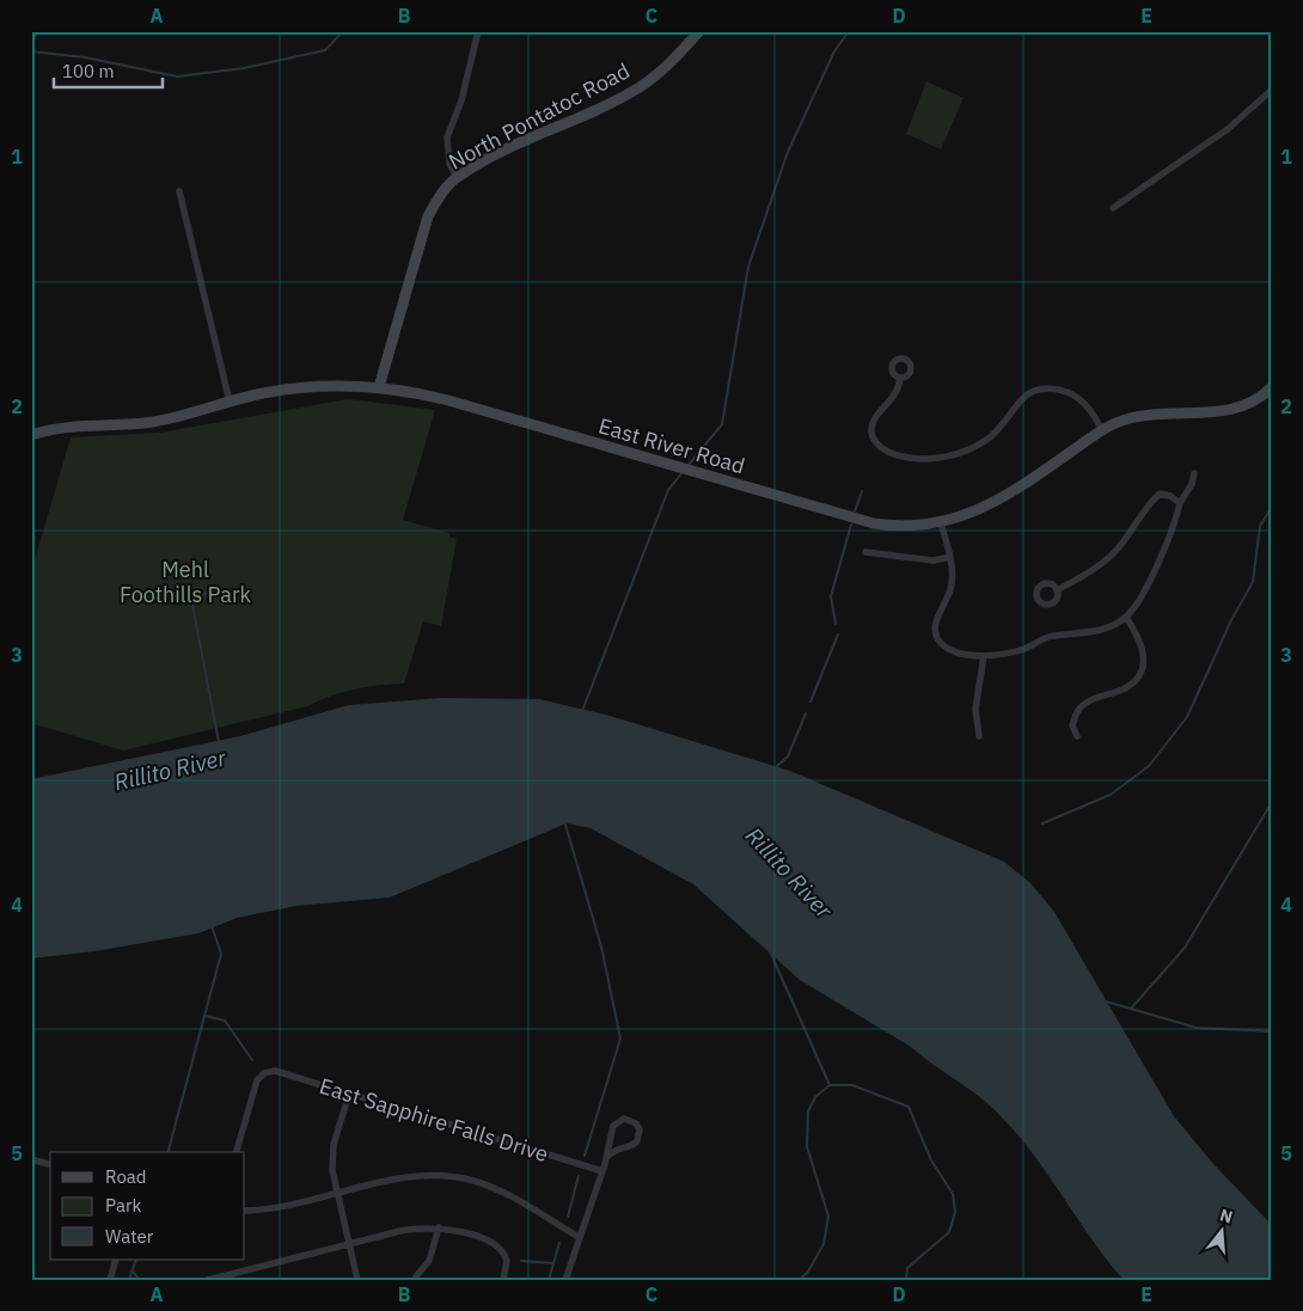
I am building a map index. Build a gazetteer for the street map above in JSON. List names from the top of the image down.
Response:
{
  "streets": {
    "street": ["North Pontatoc Road", "East River Road", "East Sapphire Falls Drive"]
  },
  "crossings": [
    ["North Pontatoc Road", "East River Road"]
  ],
  "water": ["Rillito River"],
  "parks": ["Mehl Foothills Park"],
  "legend": ["Road", "Park", "Water"],
  "scale_bar": "100 m",
  "north": "top",
  "grid": {
    "columns": [
      "A",
      "B",
      "C",
      "D",
      "E"
    ],
    "rows": [
      "1",
      "2",
      "3",
      "4",
      "5"
    ]
  }
}
